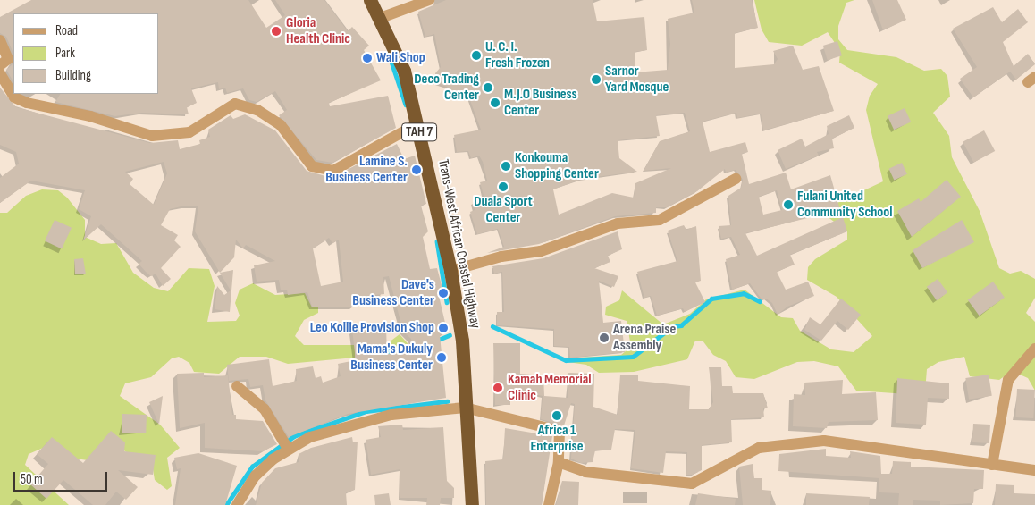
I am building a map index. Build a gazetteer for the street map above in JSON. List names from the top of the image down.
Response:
{
  "streets": {
    "highway": ["TAH 7", "Trans-West African Coastal Highway"]
  },
  "places": [
    "Gloria Health Clinic",
    "U. C. I. Fresh Frozen",
    "Wali Shop",
    "Sarnor Yard Mosque",
    "Deco Trading Center",
    "M.J.O Business Center",
    "Konkouma Shopping Center",
    "Lamine S. Business Center",
    "Duala Sport Center",
    "Fulani United Community School",
    "Dave's Business Center",
    "Leo Kollie Provision Shop",
    "Arena Praise Assembly",
    "Mama's Dukuly Business Center",
    "Kamah Memorial Clinic",
    "Africa 1 Enterprise"
  ],
  "legend": ["Road", "Park", "Building"],
  "scale_bar": "50 m"
}
